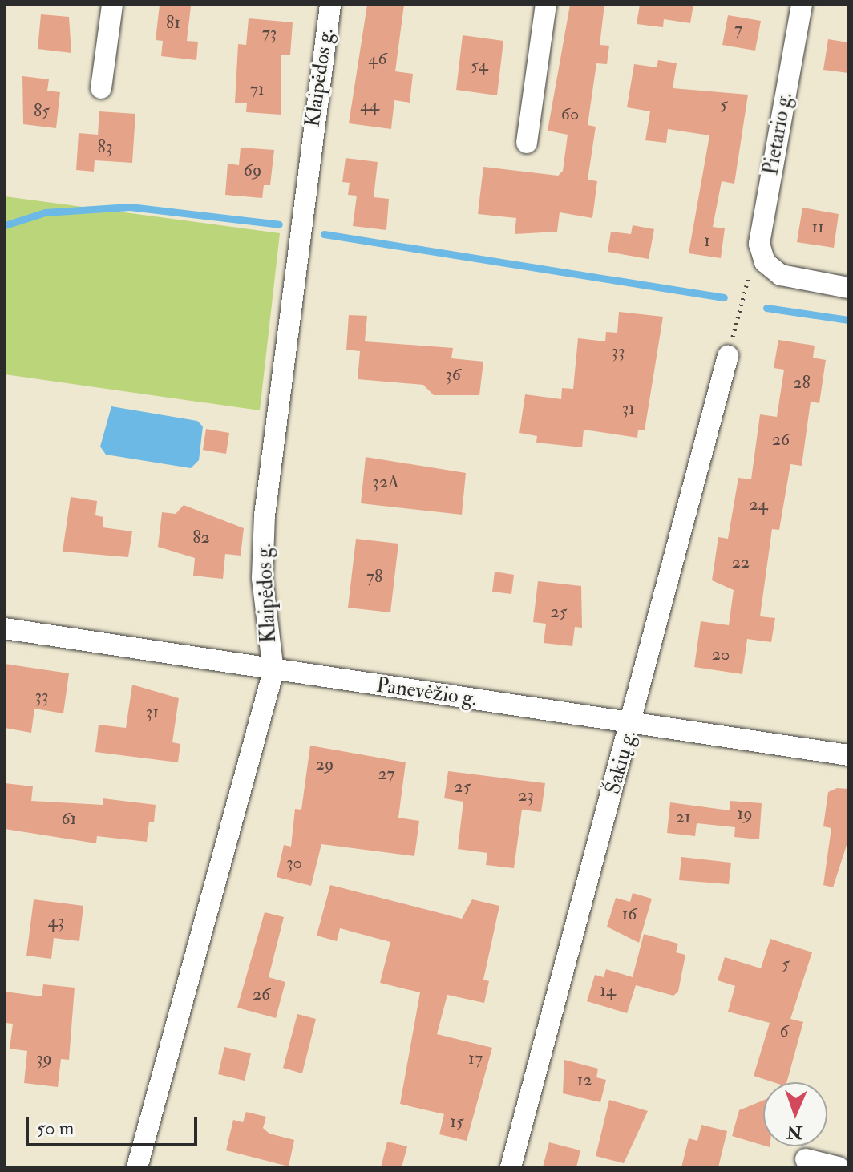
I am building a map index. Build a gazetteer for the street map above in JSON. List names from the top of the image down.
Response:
{
  "streets": {
    "street": [
      "Klaipėdos g.",
      "Pietario g.",
      "Panevėžio g.",
      "Šakių g."
    ]
  },
  "crossings": [
    ["Klaipėdos g.", "Panevėžio g."],
    ["Panevėžio g.", "Šakių g."]
  ],
  "house_numbers": [
    "81",
    "7",
    "73",
    "46",
    "54",
    "71",
    "5",
    "44",
    "85",
    "60",
    "83",
    "69",
    "11",
    "1",
    "33",
    "36",
    "28",
    "31",
    "26",
    "32A",
    "24",
    "82",
    "22",
    "78",
    "25",
    "20",
    "33",
    "31",
    "29",
    "27",
    "25",
    "23",
    "19",
    "21",
    "61",
    "30",
    "16",
    "43",
    "5",
    "14",
    "26",
    "6",
    "39",
    "17",
    "12",
    "15"
  ],
  "scale_bar": "50 m",
  "north": "bottom"
}
